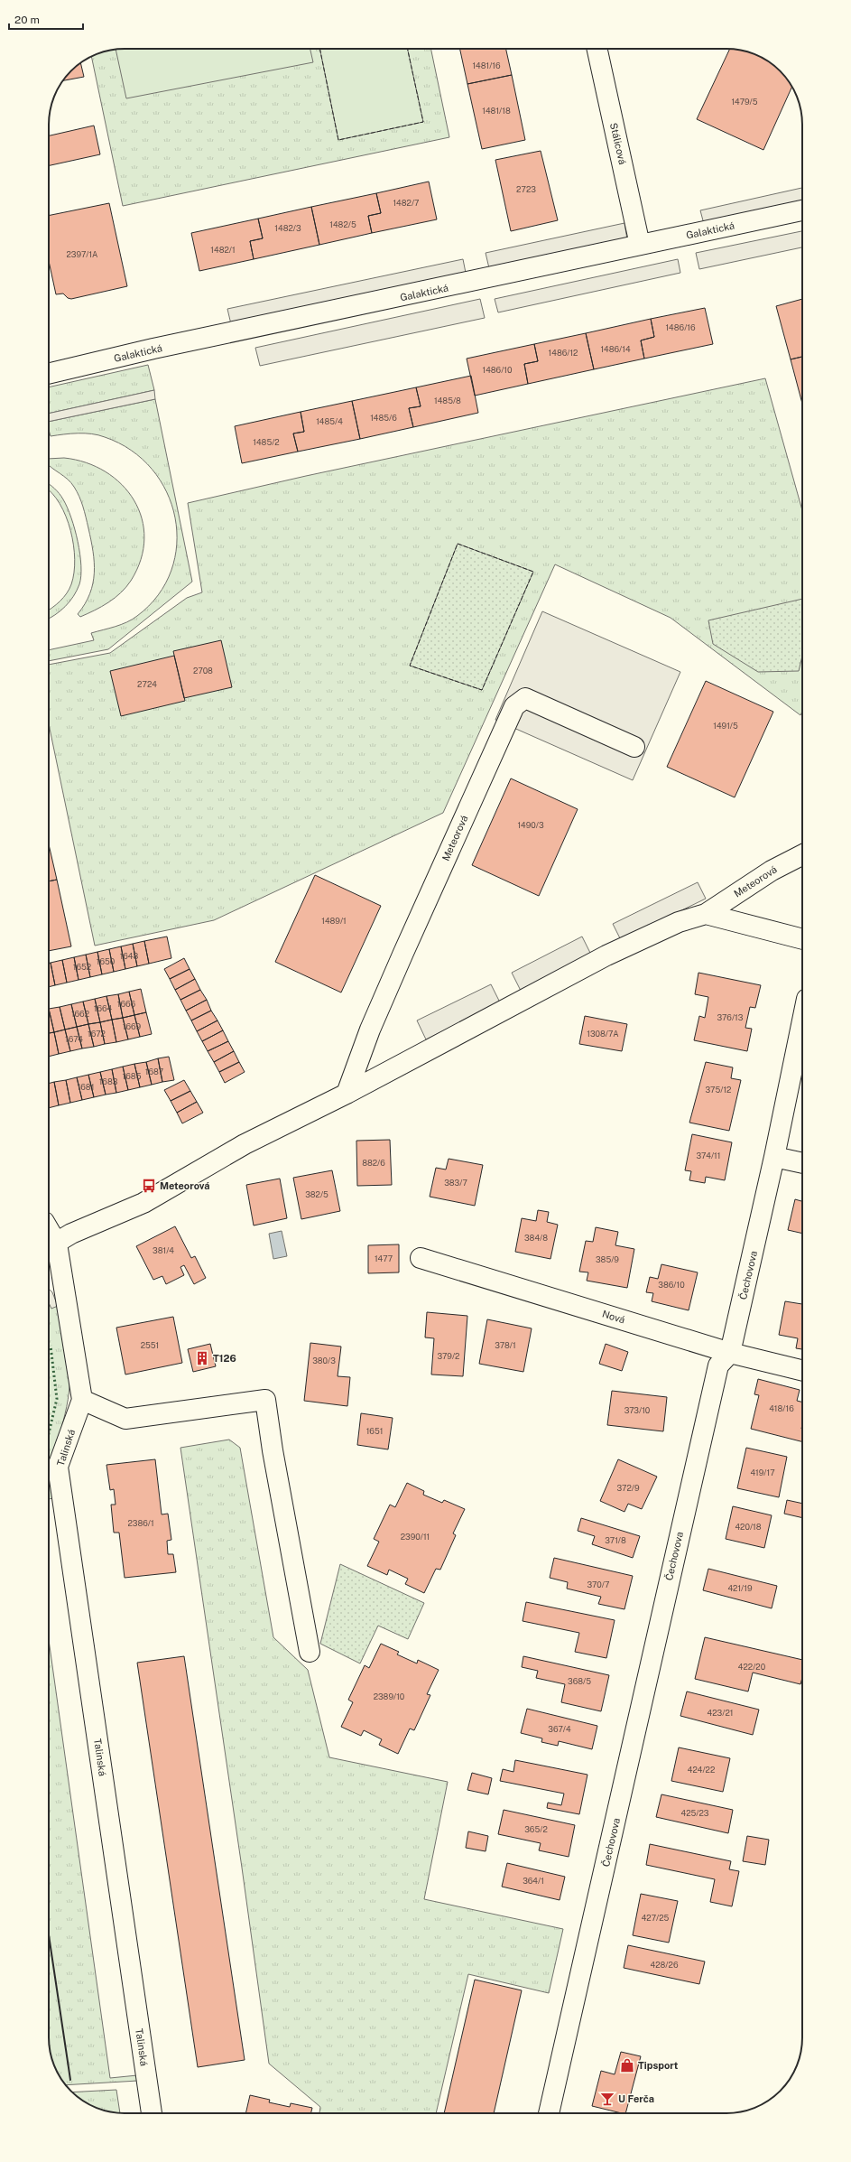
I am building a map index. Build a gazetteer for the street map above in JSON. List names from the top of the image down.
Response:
{
  "streets": {
    "street": [
      "Stálicová",
      "Galaktická",
      "Meteorová",
      "Čechovova",
      "Nová",
      "Talinská"
    ]
  },
  "crossings": [
    ["Stálicová", "Galaktická"],
    ["Meteorová", "Talinská"],
    ["Čechovova", "Nová"]
  ],
  "places": {
    "bus stop": ["Meteorová"],
    "building": ["T126"],
    "shop": ["Tipsport"],
    "bar": ["U Ferča"]
  },
  "house_numbers": [
    "1481/16",
    "1479/5",
    "1481/18",
    "2723",
    "1482/7",
    "1482/5",
    "1482/3",
    "1482/1",
    "2397/1A",
    "1486/16",
    "1486/14",
    "1486/12",
    "1486/10",
    "1485/8",
    "1485/6",
    "1485/4",
    "1485/2",
    "2708",
    "2724",
    "1491/5",
    "1490/3",
    "1489/1",
    "1648",
    "1650",
    "1652",
    "1666",
    "1664",
    "1662",
    "376/13",
    "1669",
    "1672",
    "1308/7A",
    "1674",
    "1687",
    "1685",
    "1683",
    "1681",
    "375/12",
    "374/11",
    "882/6",
    "383/7",
    "382/5",
    "384/8",
    "381/4",
    "1477",
    "385/9",
    "386/10",
    "2551",
    "378/1",
    "379/2",
    "380/3",
    "418/16",
    "373/10",
    "1651",
    "419/17",
    "372/9",
    "2386/1",
    "420/18",
    "2390/11",
    "371/8",
    "370/7",
    "421/19",
    "422/20",
    "368/5",
    "2389/10",
    "423/21",
    "367/4",
    "424/22",
    "425/23",
    "365/2",
    "364/1",
    "427/25",
    "428/26"
  ],
  "scale_bar": "20 m"
}
